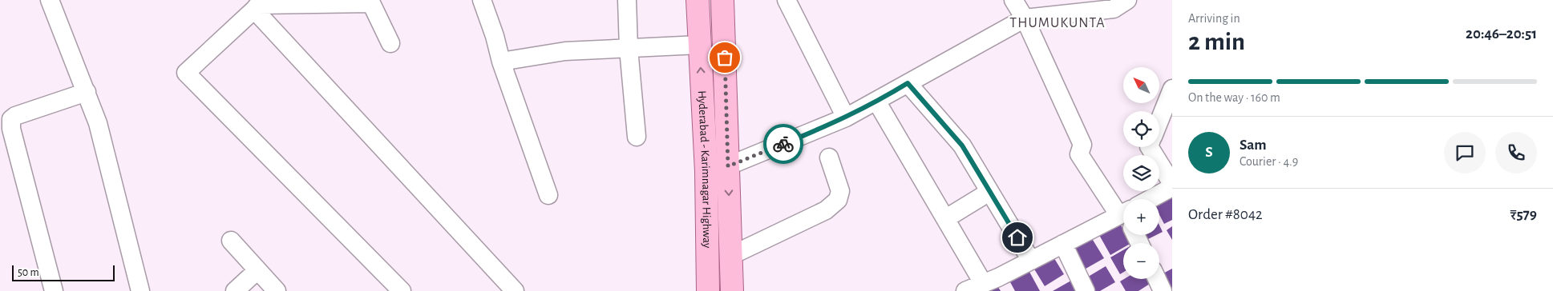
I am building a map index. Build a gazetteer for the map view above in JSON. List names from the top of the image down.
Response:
{
  "streets": {
    "main road": ["Hyderabad - Karimnagar Highway"]
  },
  "districts": ["THUMUKUNTA"],
  "scale_bar": "50 m",
  "north": "top left",
  "page": {
    "heading": ["2 min", "Arriving in", "20:46–20:51"],
    "panel": [
      "Sam",
      "Courier · 4.9",
      "Order #8042",
      "₹579"
    ],
    "map_buttons": ["+", "−"],
    "bar": "On the way · 160 m",
    "round": "S",
    "scale": "50 m"
  }
}
